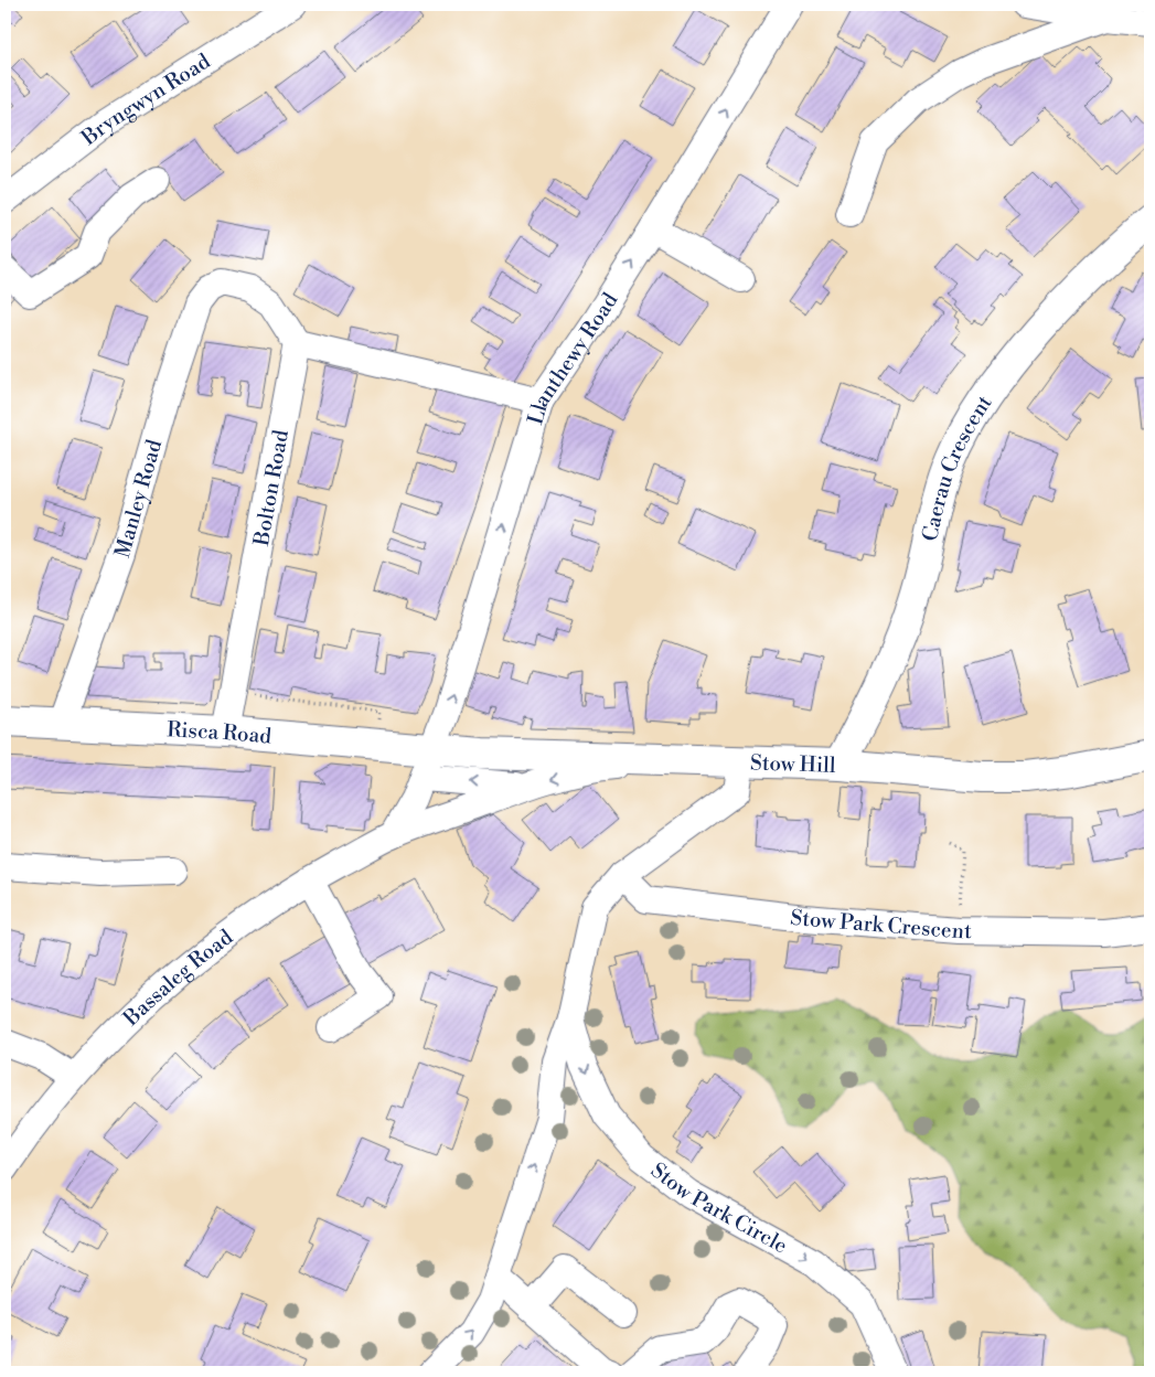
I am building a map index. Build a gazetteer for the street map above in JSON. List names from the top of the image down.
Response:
{
  "streets": {
    "main road": ["Caerau Crescent", "Risca Road", "Stow Hill"],
    "street": [
      "Bryngwyn Road",
      "Llanthewy Road",
      "Bolton Road",
      "Manley Road",
      "Stow Park Crescent",
      "Bassaleg Road",
      "Stow Park Circle"
    ]
  },
  "crossings": [
    ["Llanthewy Road", "Risca Road"],
    ["Llanthewy Road", "Stow Hill"],
    ["Llanthewy Road", "Bassaleg Road"],
    ["Caerau Crescent", "Stow Hill"],
    ["Bolton Road", "Manley Road"],
    ["Bolton Road", "Risca Road"],
    ["Manley Road", "Risca Road"],
    ["Risca Road", "Stow Hill"],
    ["Risca Road", "Bassaleg Road"],
    ["Stow Hill", "Bassaleg Road"],
    ["Stow Hill", "Stow Park Circle"],
    ["Stow Park Crescent", "Stow Park Circle"]
  ],
  "one_way": ["Llanthewy Road"]
}
